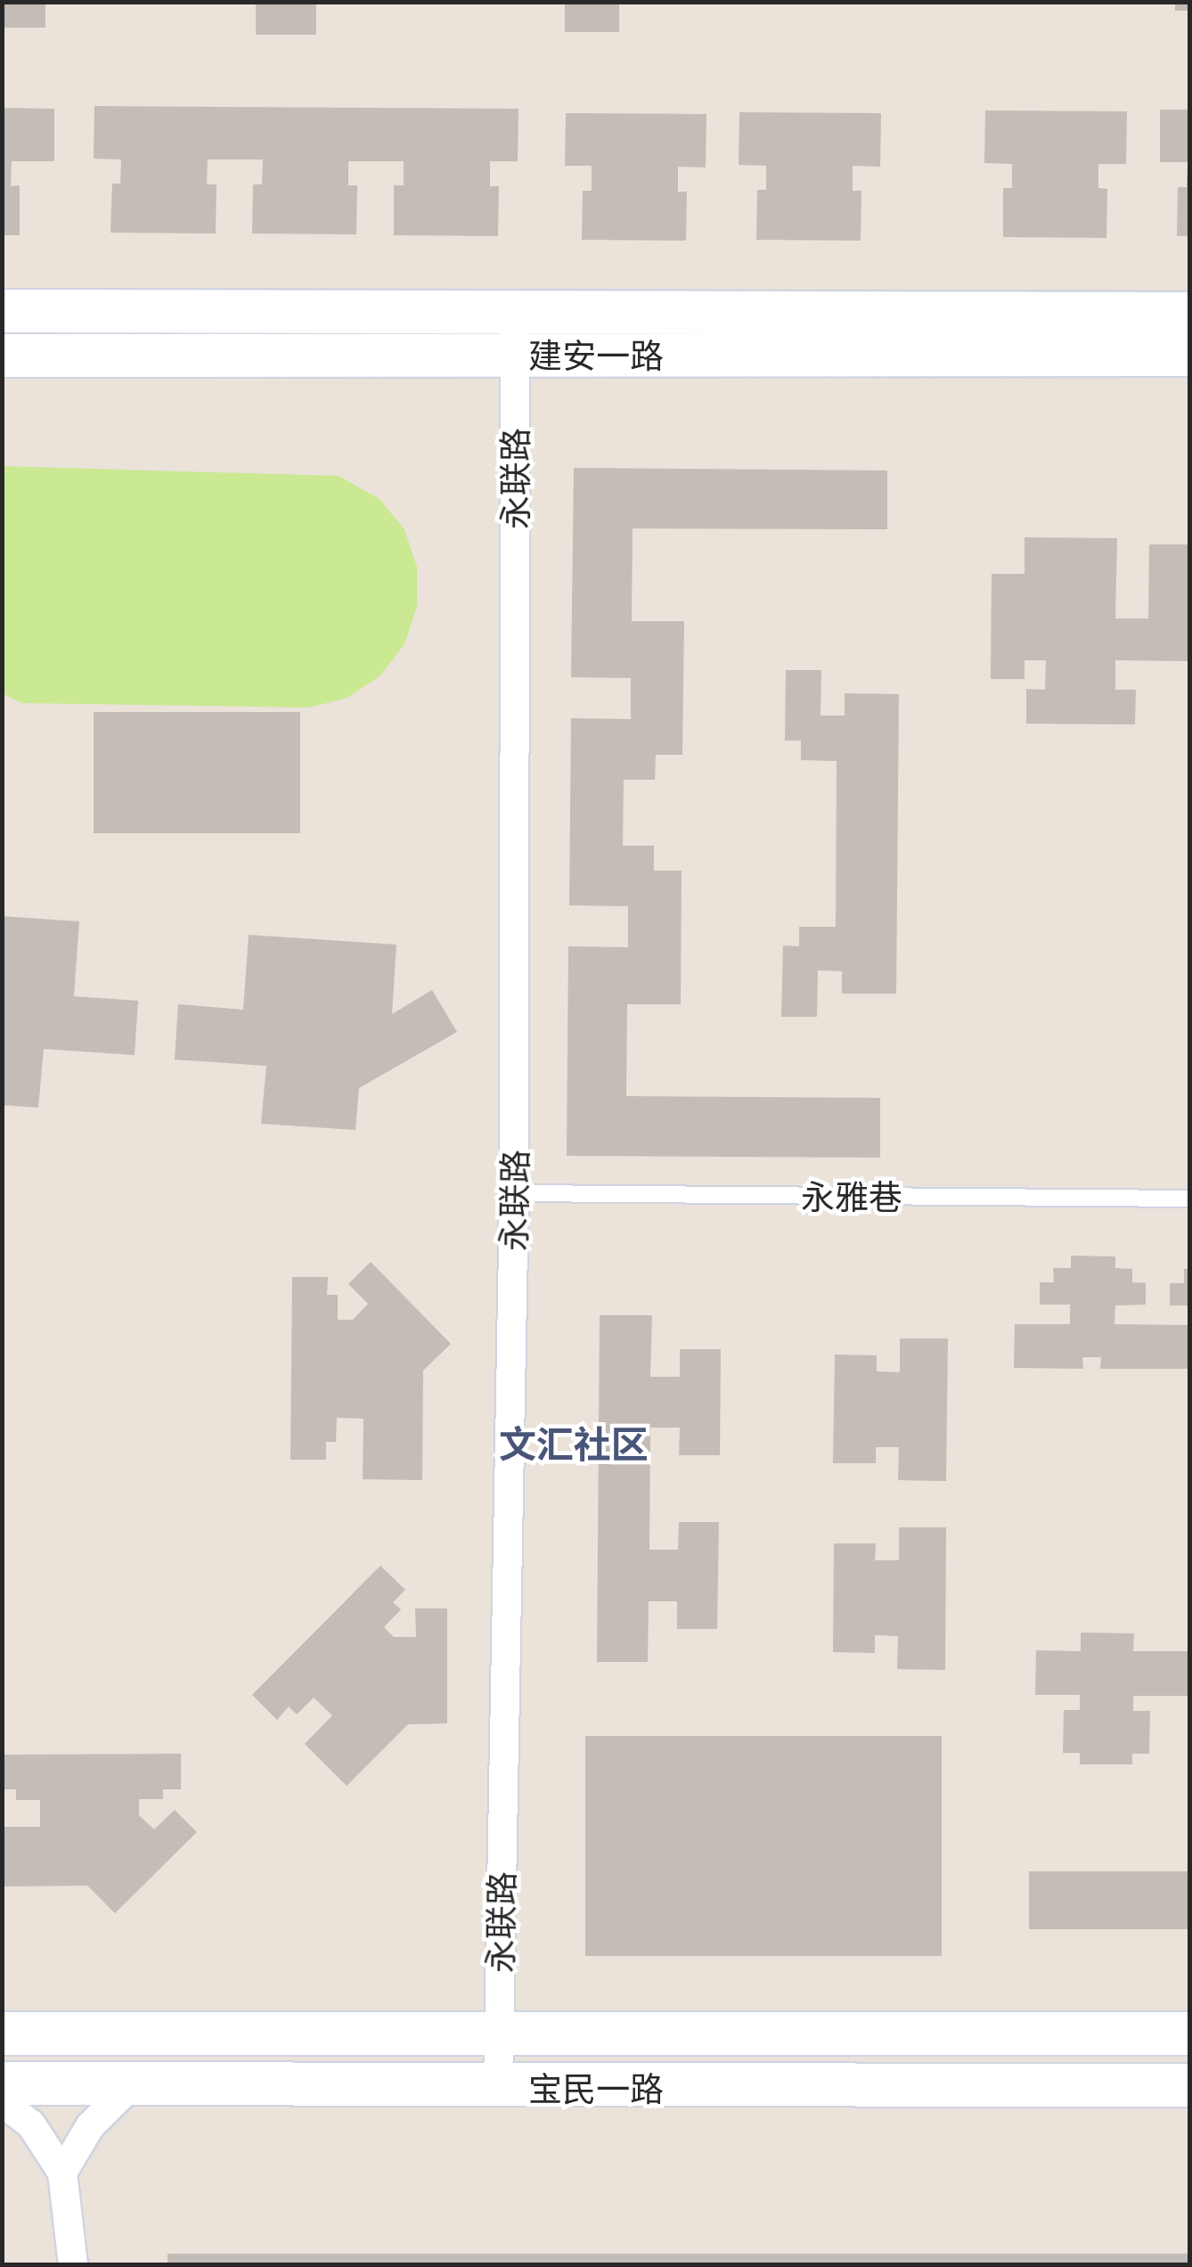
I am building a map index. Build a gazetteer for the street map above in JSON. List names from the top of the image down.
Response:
{
  "streets": {
    "main road": ["建安一路", "宝民一路"],
    "street": ["永联路"],
    "lane": ["永雅巷"]
  },
  "crossings": [
    ["建安一路", "永联路"],
    ["永联路", "永雅巷"],
    ["永联路", "宝民一路"]
  ],
  "districts": ["文汇社区"]
}
